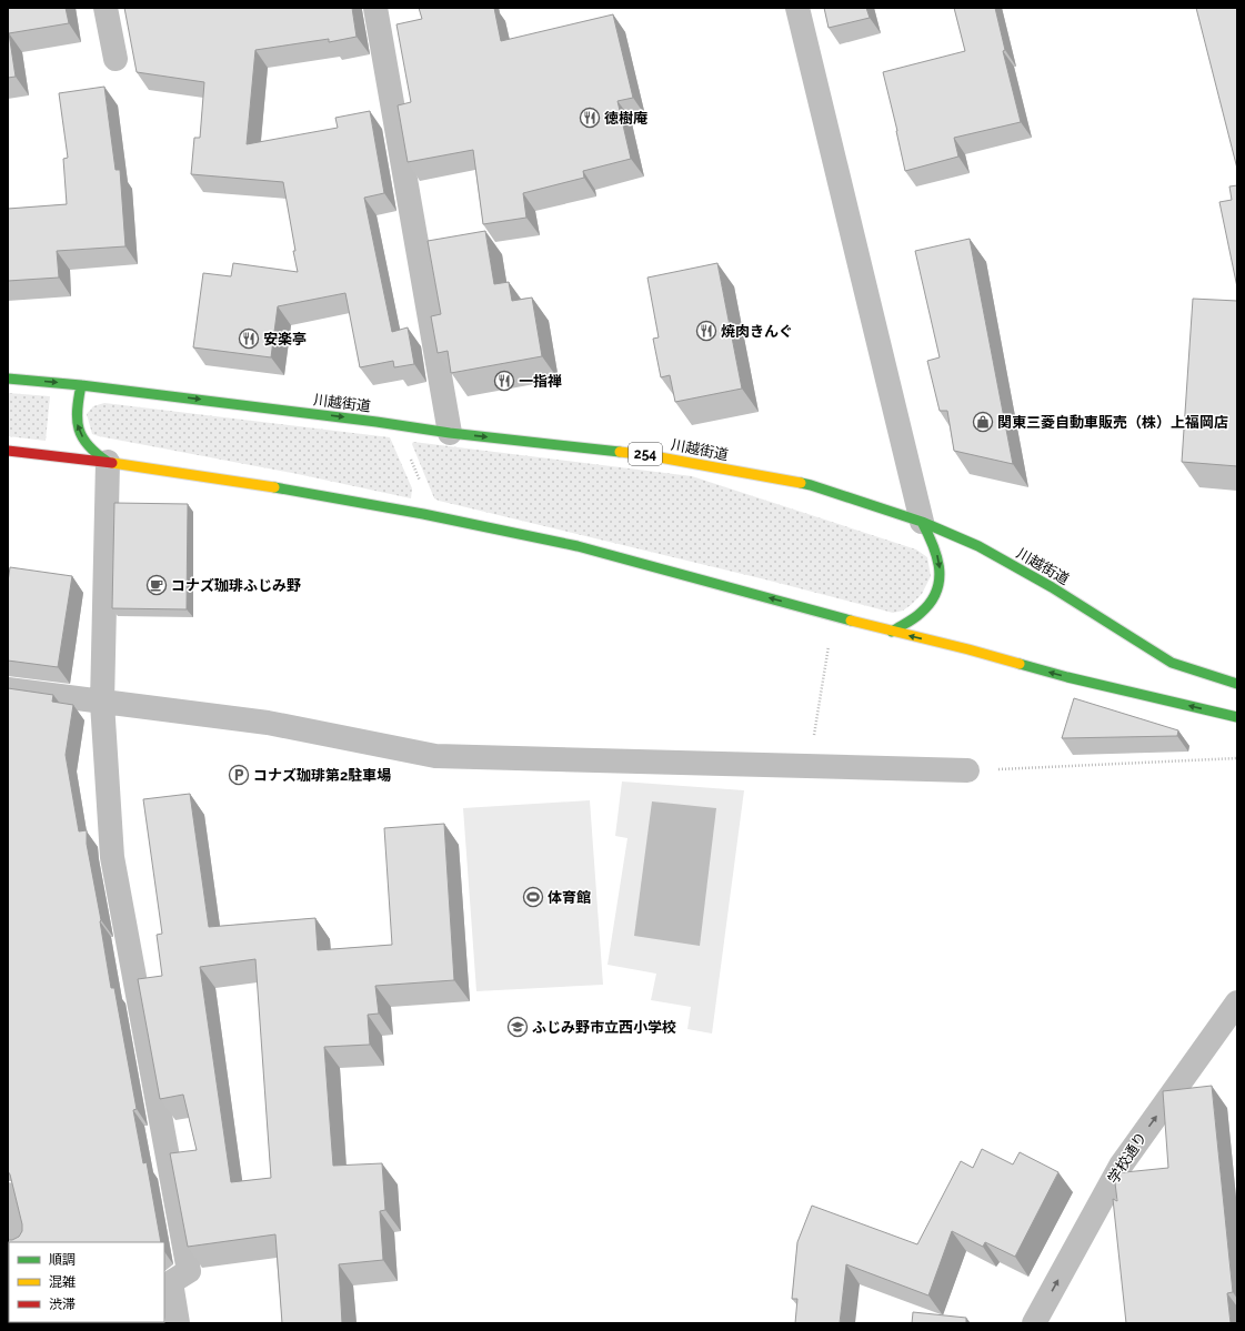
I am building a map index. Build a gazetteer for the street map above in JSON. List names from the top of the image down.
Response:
{
  "streets": {
    "highway": ["川越街道", "254"],
    "street": ["学校通り"]
  },
  "one_way": ["学校通り"],
  "places": {
    "restaurant": [
      "徳樹庵",
      "焼肉きんぐ",
      "安楽亭",
      "一指禅"
    ],
    "shop": ["関東三菱自動車販売（株）上福岡店"],
    "cafe": ["コナズ珈琲ふじみ野"],
    "parking": ["コナズ珈琲第2駐車場"],
    "sports": ["体育館"],
    "school or university": ["ふじみ野市立西小学校"]
  },
  "legend": ["順調", "混雑", "渋滞"]
}
